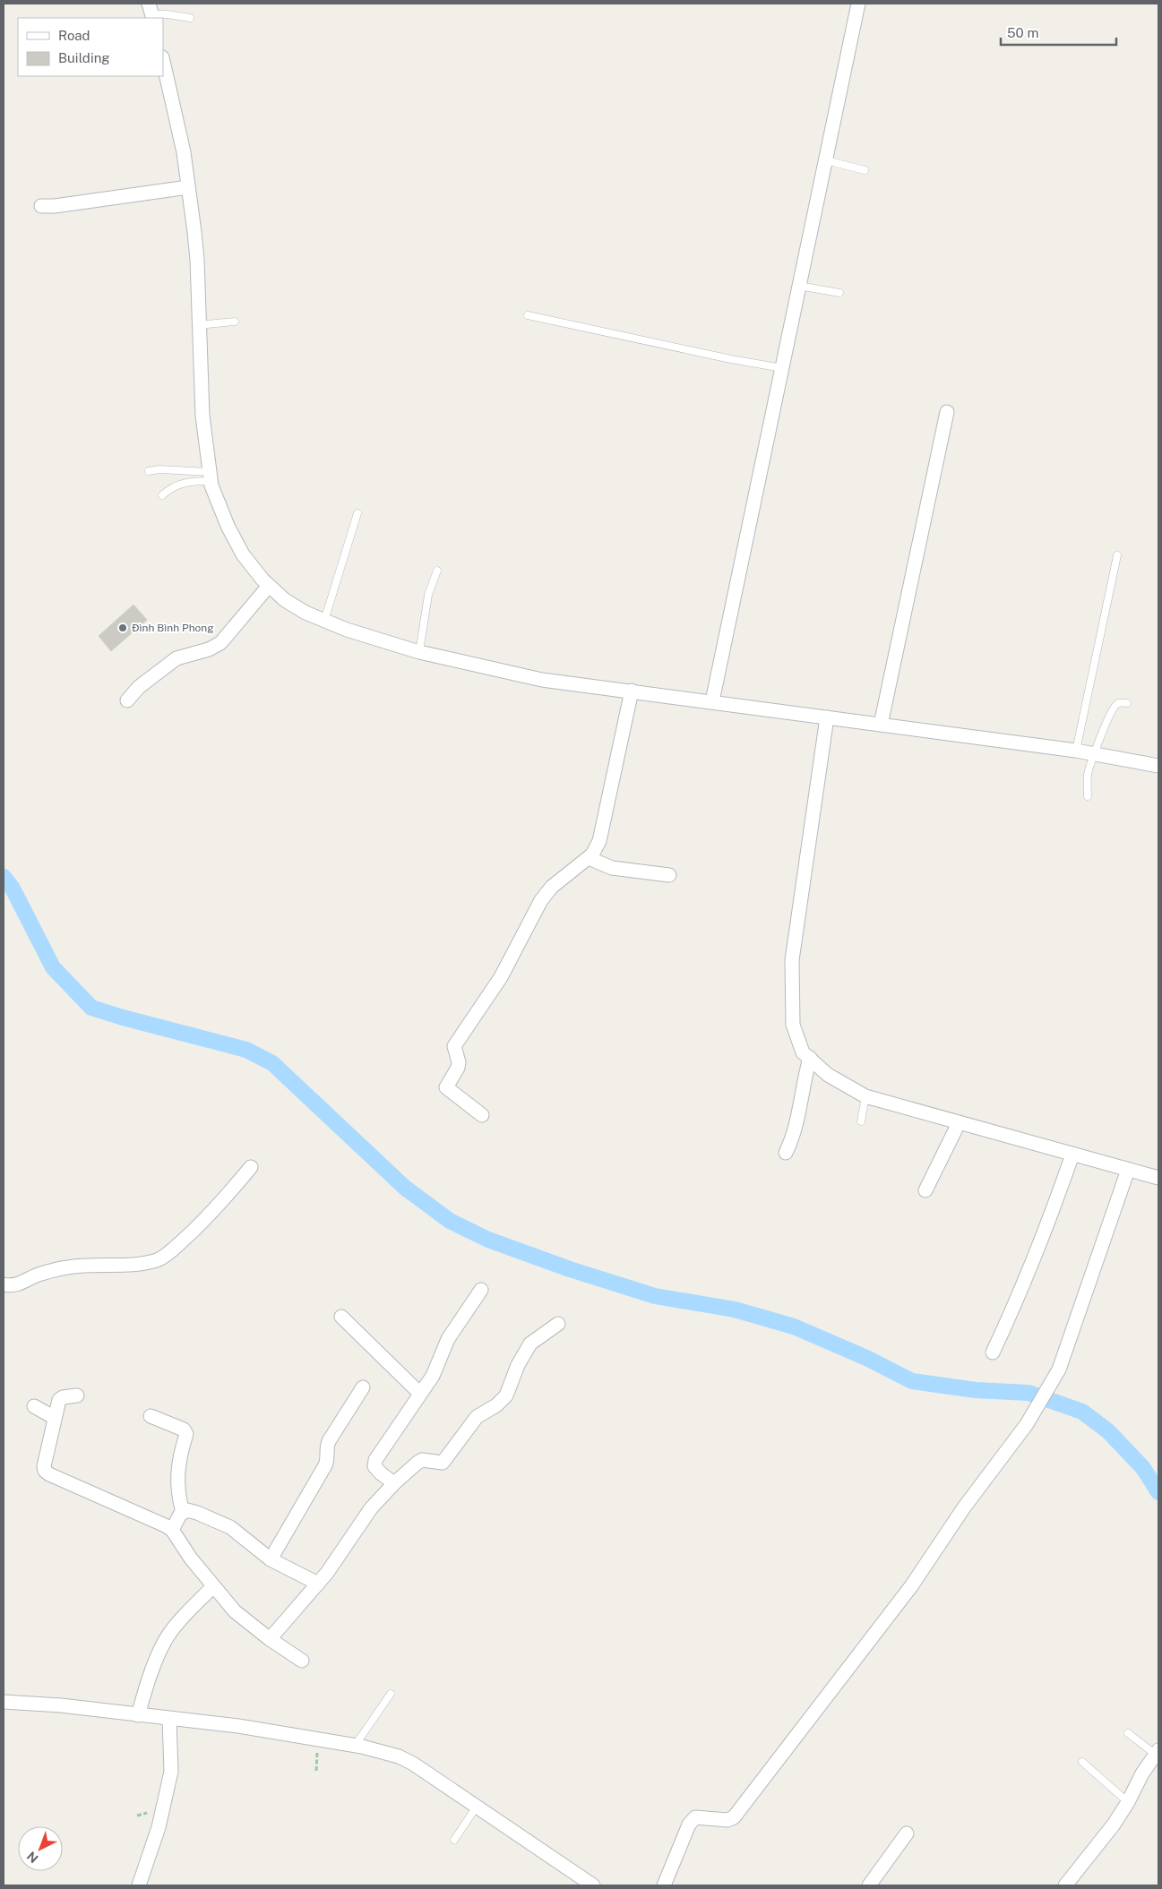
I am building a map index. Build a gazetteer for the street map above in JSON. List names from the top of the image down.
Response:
{
  "places": ["Đình Bình Phong"],
  "legend": ["Road", "Building"],
  "scale_bar": "50 m",
  "north": "bottom left"
}
